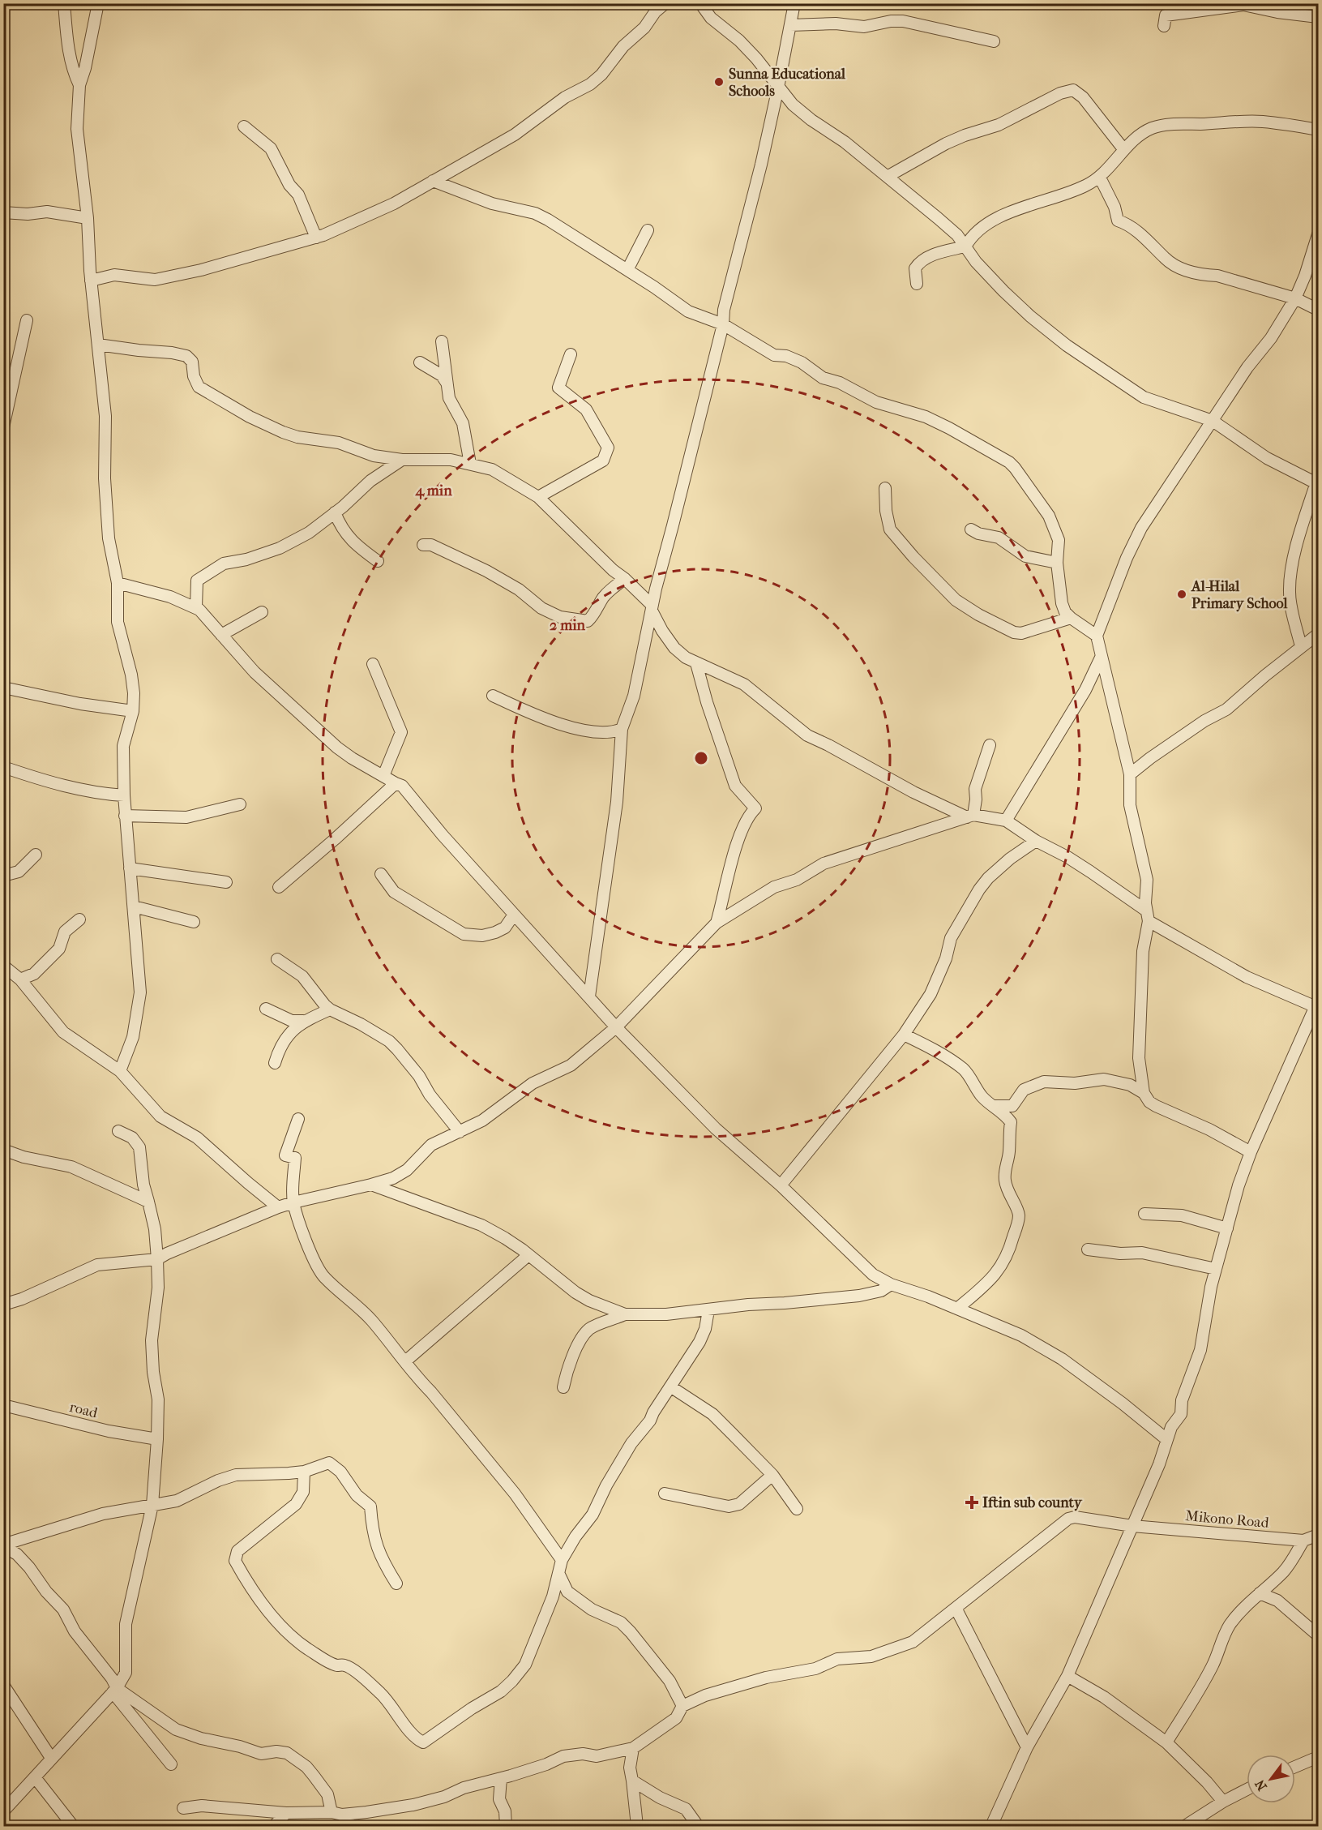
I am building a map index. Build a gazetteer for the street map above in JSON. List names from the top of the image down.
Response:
{
  "streets": {
    "street": ["road", "Mikono Road"]
  },
  "places": {
    "other": ["Sunna Educational Schools", "Al-Hilal Primary School"],
    "health": ["Iftin sub county"]
  },
  "north": "bottom left",
  "rings": ["4 min", "2 min"]
}
